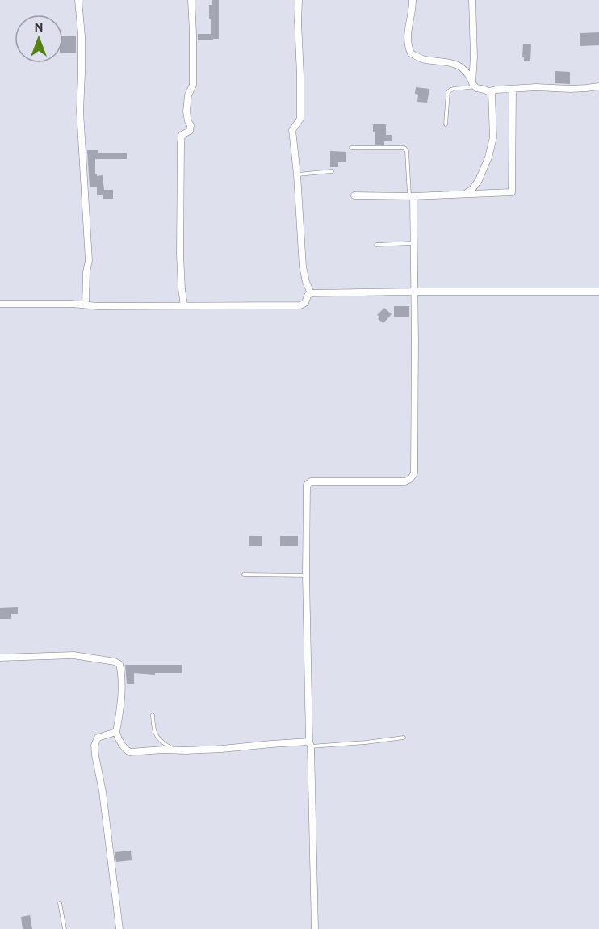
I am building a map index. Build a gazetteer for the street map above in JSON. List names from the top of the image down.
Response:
{
  "north": "top"
}
